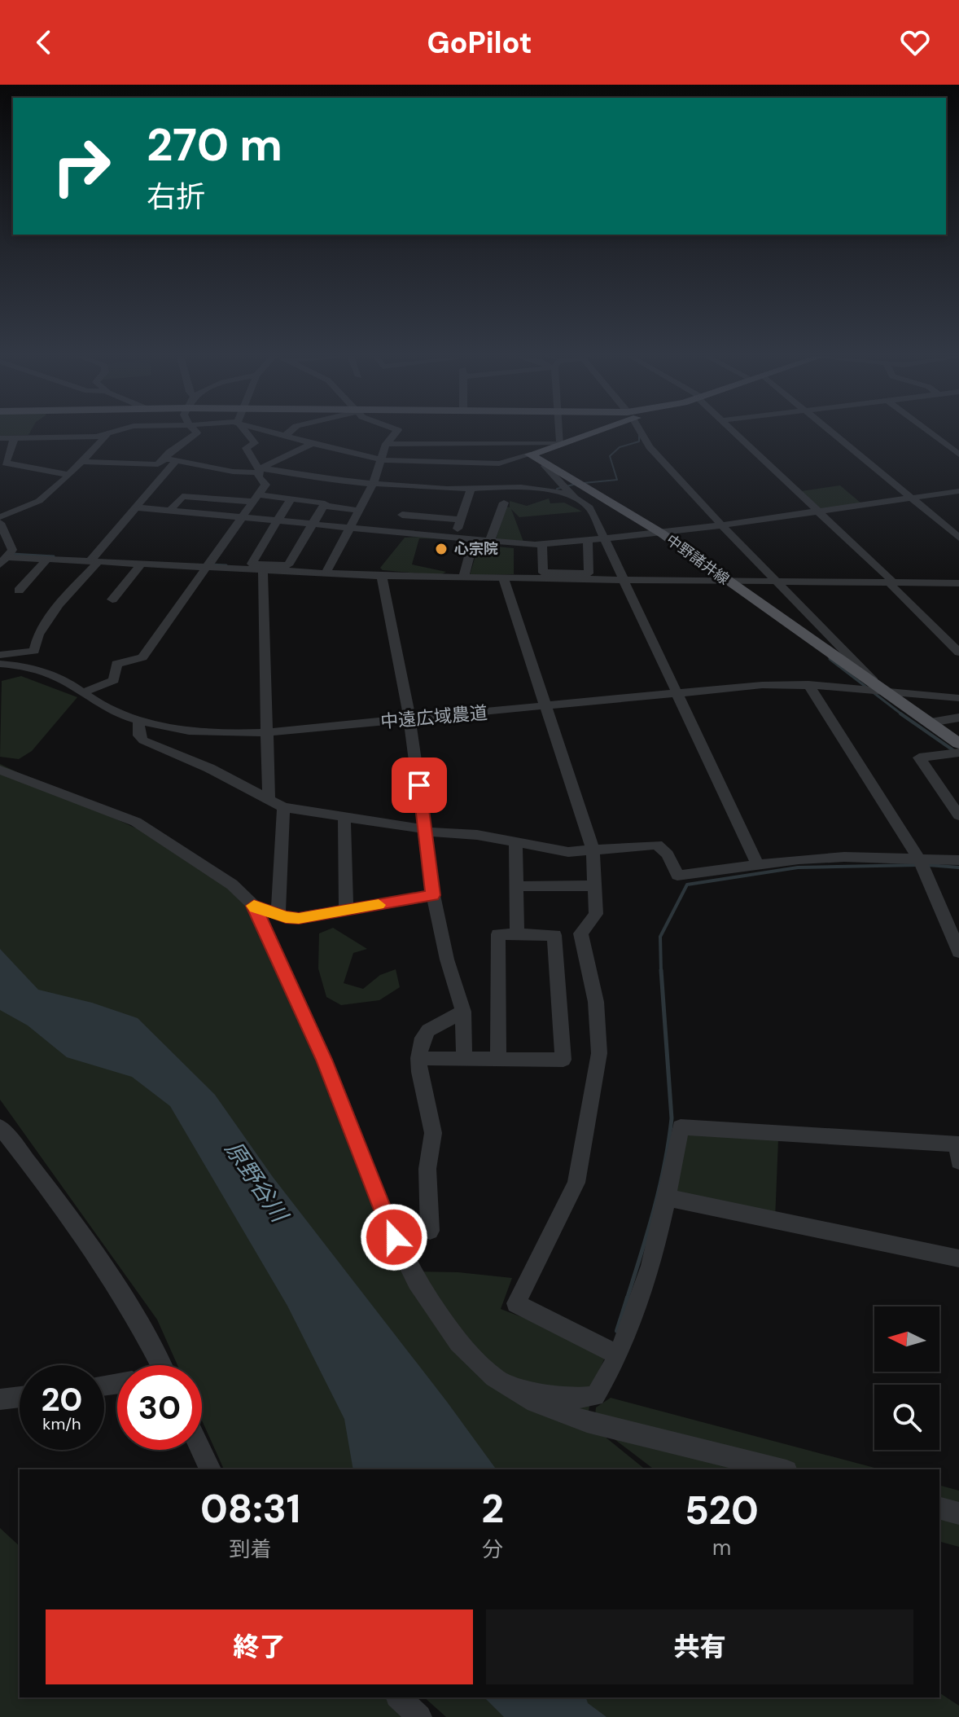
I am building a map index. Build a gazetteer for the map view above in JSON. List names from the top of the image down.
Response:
{
  "streets": {
    "main road": ["中野諸井線"],
    "street": ["中遠広域農道"]
  },
  "crossings": [
    ["中野諸井線", "中遠広域農道"]
  ],
  "water": ["原野谷川"],
  "places": ["心宗院"],
  "north": "left",
  "page": {
    "header": "GoPilot",
    "turn": ["270 m", "右折"],
    "speed": "20 km/h",
    "limit": "30",
    "eta": [
      "08:31",
      "到着",
      "2",
      "分",
      "520",
      "m"
    ],
    "buttons": ["終了", "共有"]
  }
}
